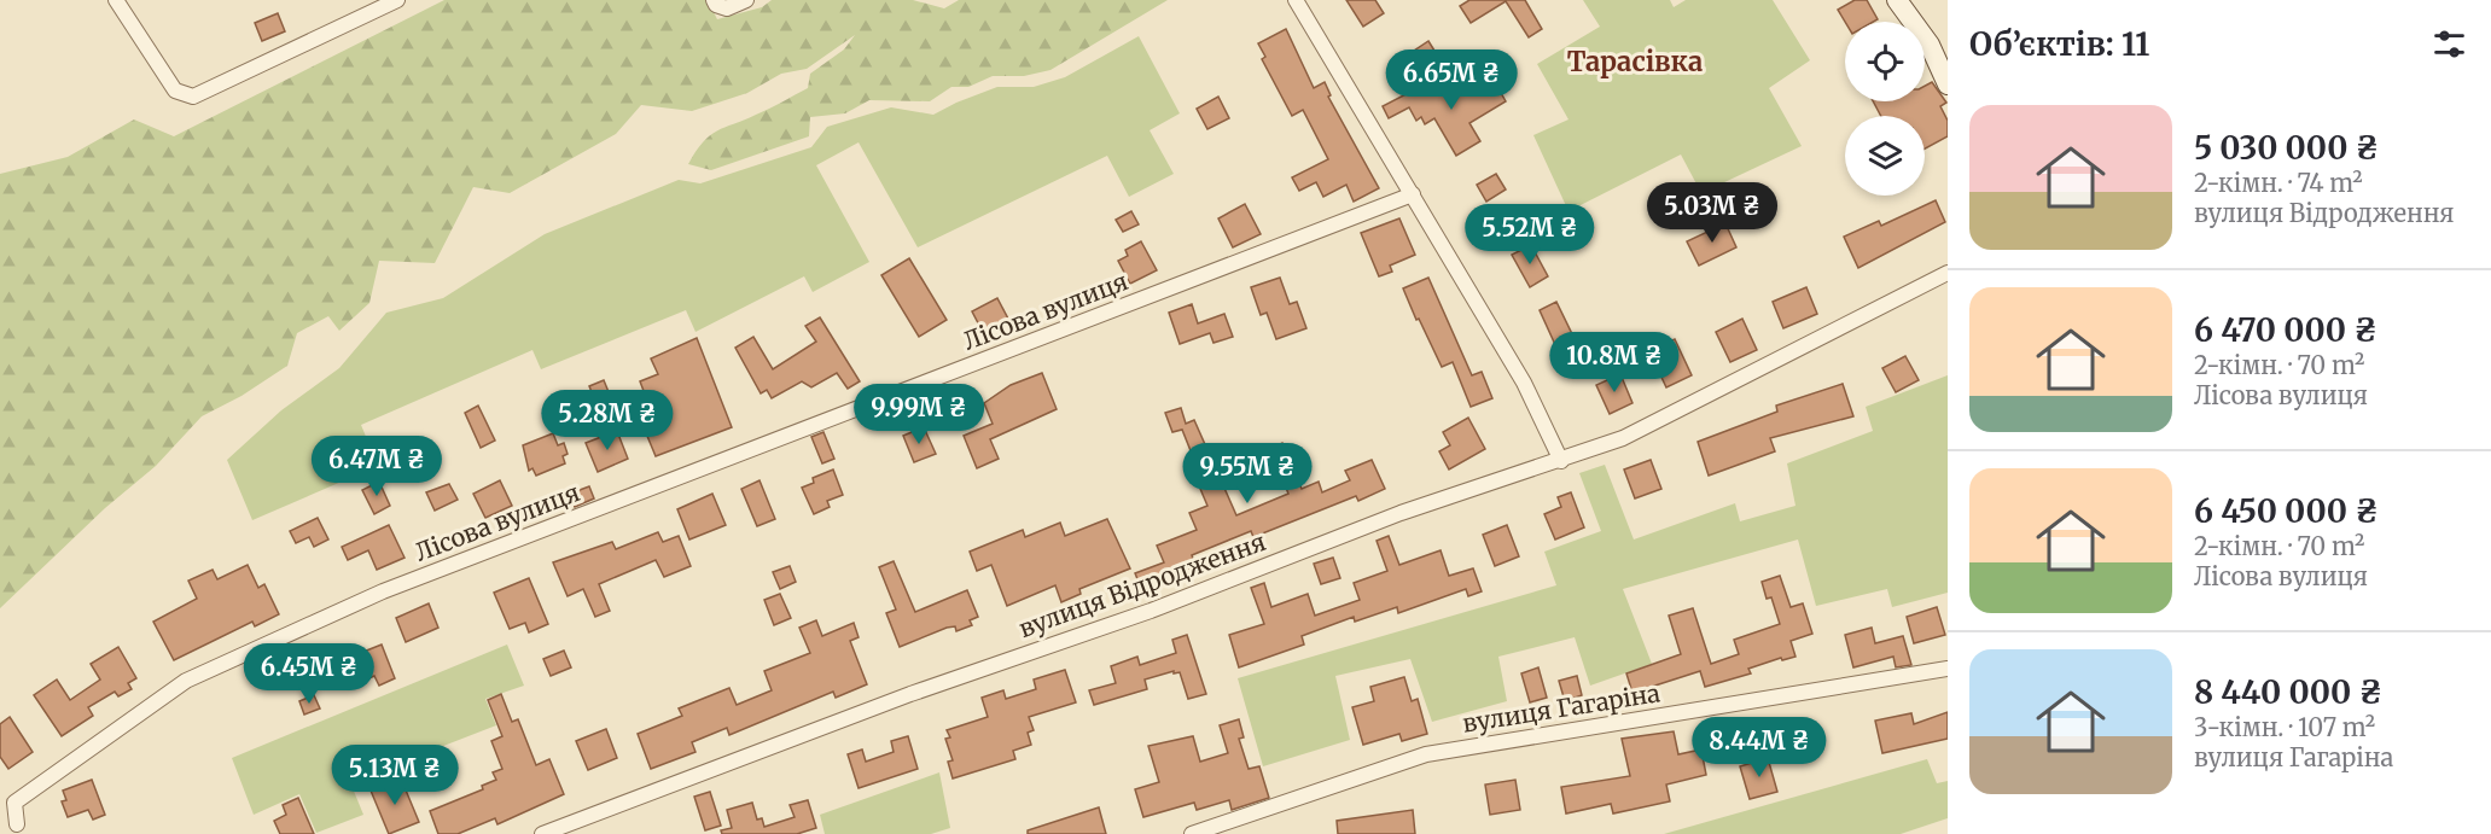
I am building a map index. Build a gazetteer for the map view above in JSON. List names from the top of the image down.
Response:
{
  "streets": {
    "street": ["Лісова вулиця", "вулиця Відродження", "вулиця Гагаріна"]
  },
  "districts": ["Тарасівка"],
  "page": {
    "heading": "Об’єктів: 11",
    "price": [
      "6.65M ₴",
      "5.03M ₴",
      "5.52M ₴",
      "10.8M ₴",
      "9.99M ₴",
      "5.28M ₴",
      "6.47M ₴",
      "9.55M ₴",
      "6.45M ₴",
      "8.44M ₴",
      "5.13M ₴"
    ],
    "list": [
      {
        "name": "5 030 000 ₴",
        "note": "2-кімн. · 74 m² · вулиця Відродження"
      },
      {
        "name": "6 470 000 ₴",
        "note": "2-кімн. · 70 m² · Лісова вулиця"
      },
      {
        "name": "6 450 000 ₴",
        "note": "2-кімн. · 70 m² · Лісова вулиця"
      },
      {
        "name": "8 440 000 ₴",
        "note": "3-кімн. · 107 m² · вулиця Гагаріна"
      }
    ]
  }
}
